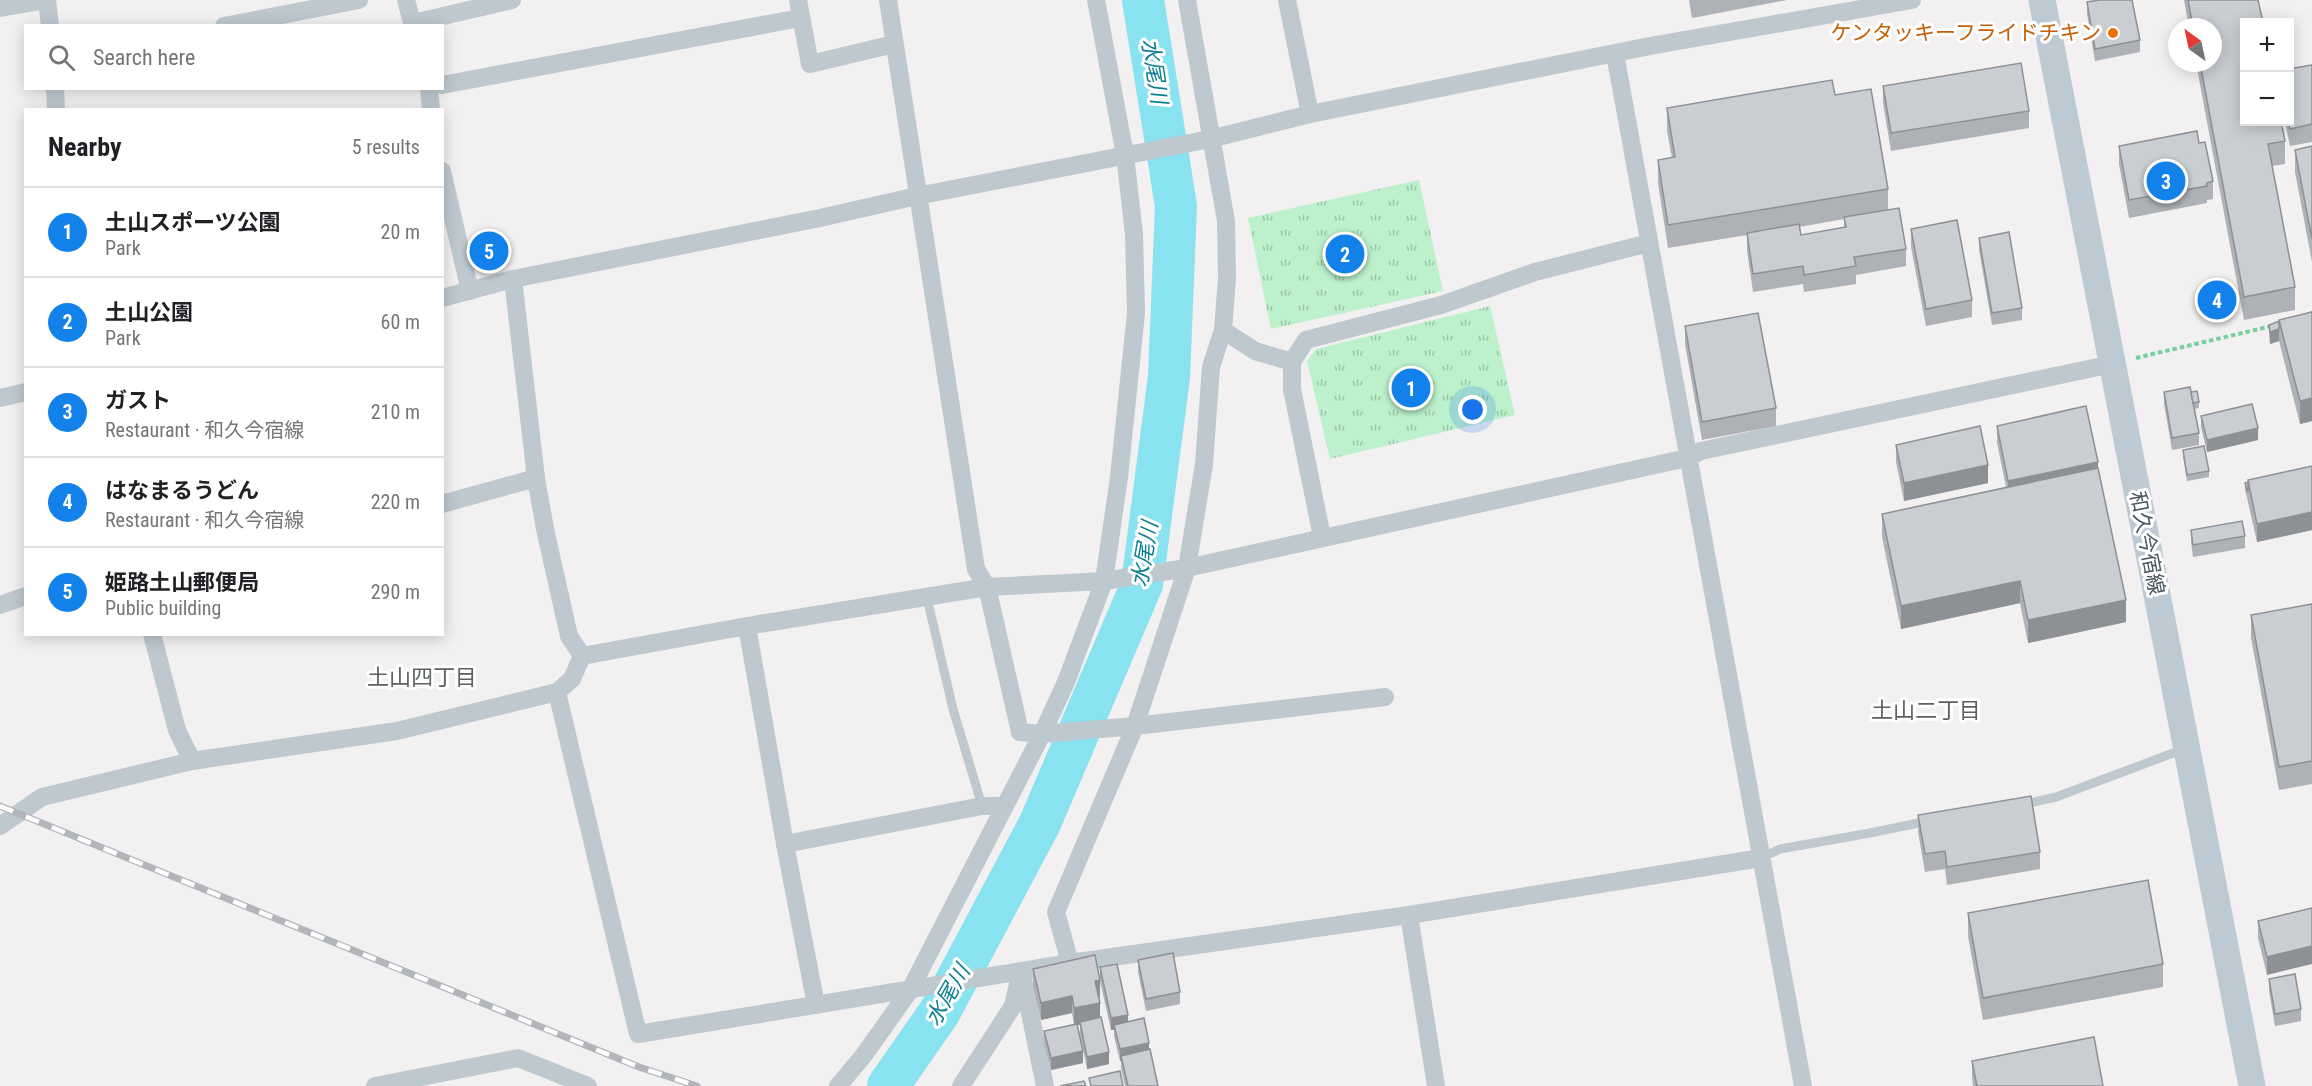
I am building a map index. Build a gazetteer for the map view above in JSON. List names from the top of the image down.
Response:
{
  "streets": {
    "main road": ["和久今宿線"]
  },
  "districts": ["土山四丁目", "土山二丁目"],
  "water": ["水尾川"],
  "places": ["ケンタッキーフライドチキン"],
  "north": "top left",
  "page": {
    "map_buttons": ["+", "−"],
    "search": "Search here",
    "heading": ["Nearby", "5 results"],
    "pins": [
      "3",
      "5",
      "2",
      "4",
      "1"
    ],
    "list": [
      {
        "mark": "1",
        "name": "土山スポーツ公園",
        "note": "Park",
        "value": "20 m"
      },
      {
        "mark": "2",
        "name": "土山公園",
        "note": "Park",
        "value": "60 m"
      },
      {
        "mark": "3",
        "name": "ガスト",
        "note": "Restaurant · 和久今宿線",
        "value": "210 m"
      },
      {
        "mark": "4",
        "name": "はなまるうどん",
        "note": "Restaurant · 和久今宿線",
        "value": "220 m"
      },
      {
        "mark": "5",
        "name": "姫路土山郵便局",
        "note": "Public building",
        "value": "290 m"
      }
    ]
  }
}
